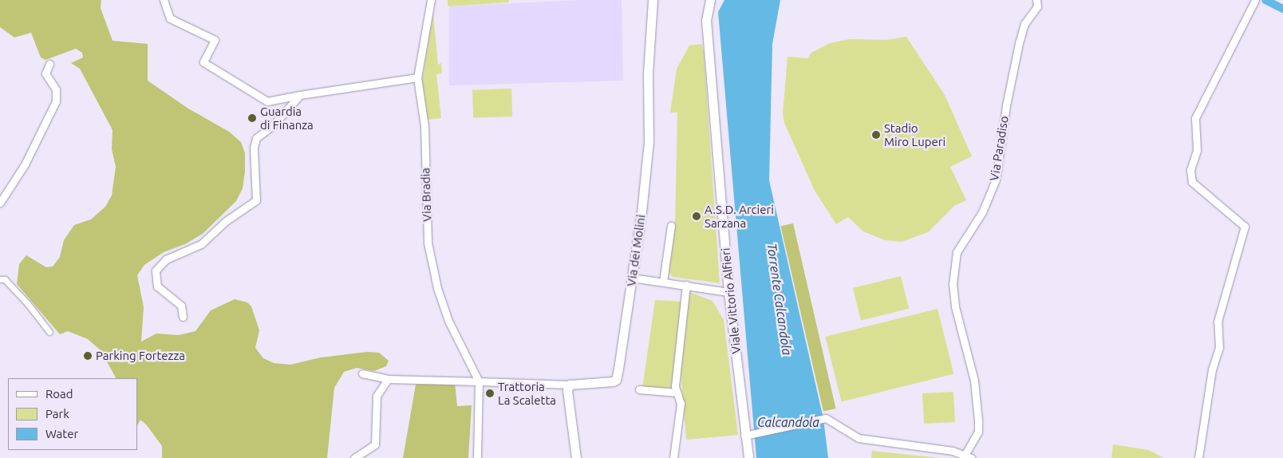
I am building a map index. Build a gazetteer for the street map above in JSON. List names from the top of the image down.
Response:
{
  "streets": {
    "street": [
      "Via Paradiso",
      "Via Bradia",
      "Via dei Molini",
      "Viale Vittorio Alfieri"
    ]
  },
  "water": ["Torrente Calcandola", "Calcandola"],
  "places": [
    "Guardia di Finanza",
    "Stadio Miro Luperi",
    "A.S.D. Arcieri Sarzana",
    "Parking Fortezza",
    "Trattoria La Scaletta"
  ],
  "legend": ["Road", "Park", "Water"]
}
